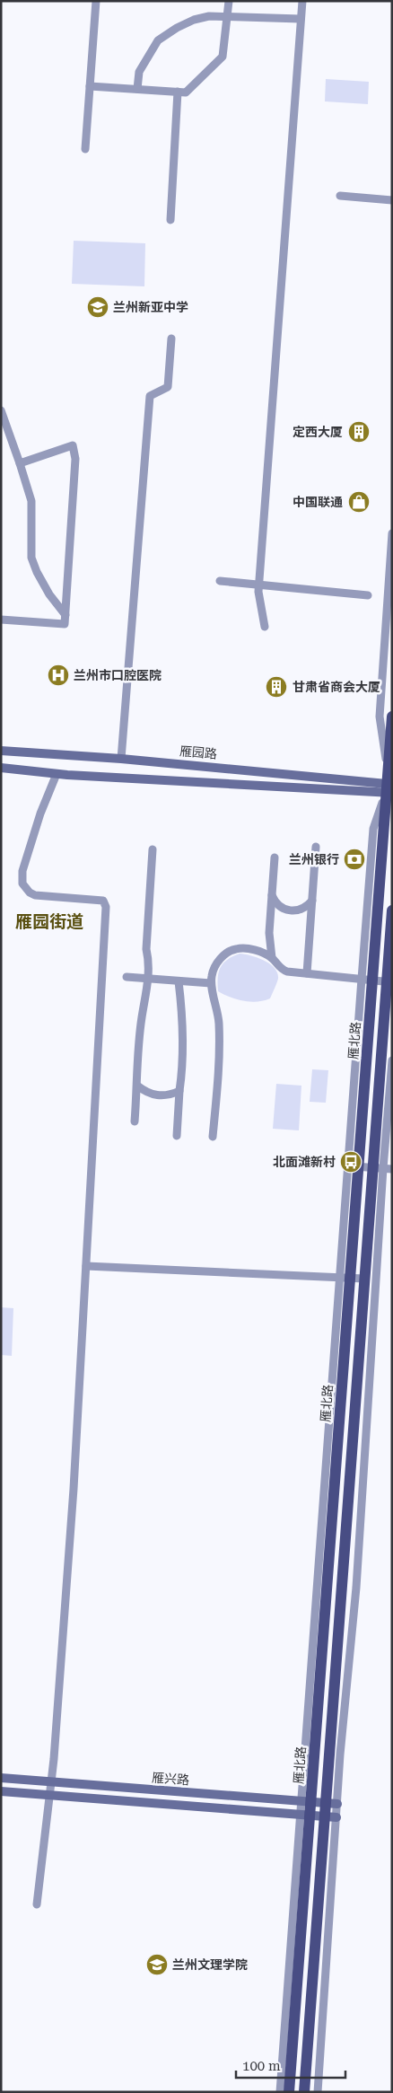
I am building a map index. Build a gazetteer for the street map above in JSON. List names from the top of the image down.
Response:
{
  "streets": {
    "main road": ["雁园路", "雁北路", "雁兴路"]
  },
  "crossings": [
    ["雁园路", "雁北路"],
    ["雁北路", "雁兴路"]
  ],
  "districts": ["雁园街道"],
  "places": {
    "school or university": ["兰州新亚中学", "兰州文理学院"],
    "building": ["定西大厦", "甘肃省商会大厦"],
    "shop": ["中国联通"],
    "hospital": ["兰州市口腔医院"],
    "bank": ["兰州银行"],
    "bus stop": ["北面滩新村"]
  },
  "scale_bar": "100 m"
}
